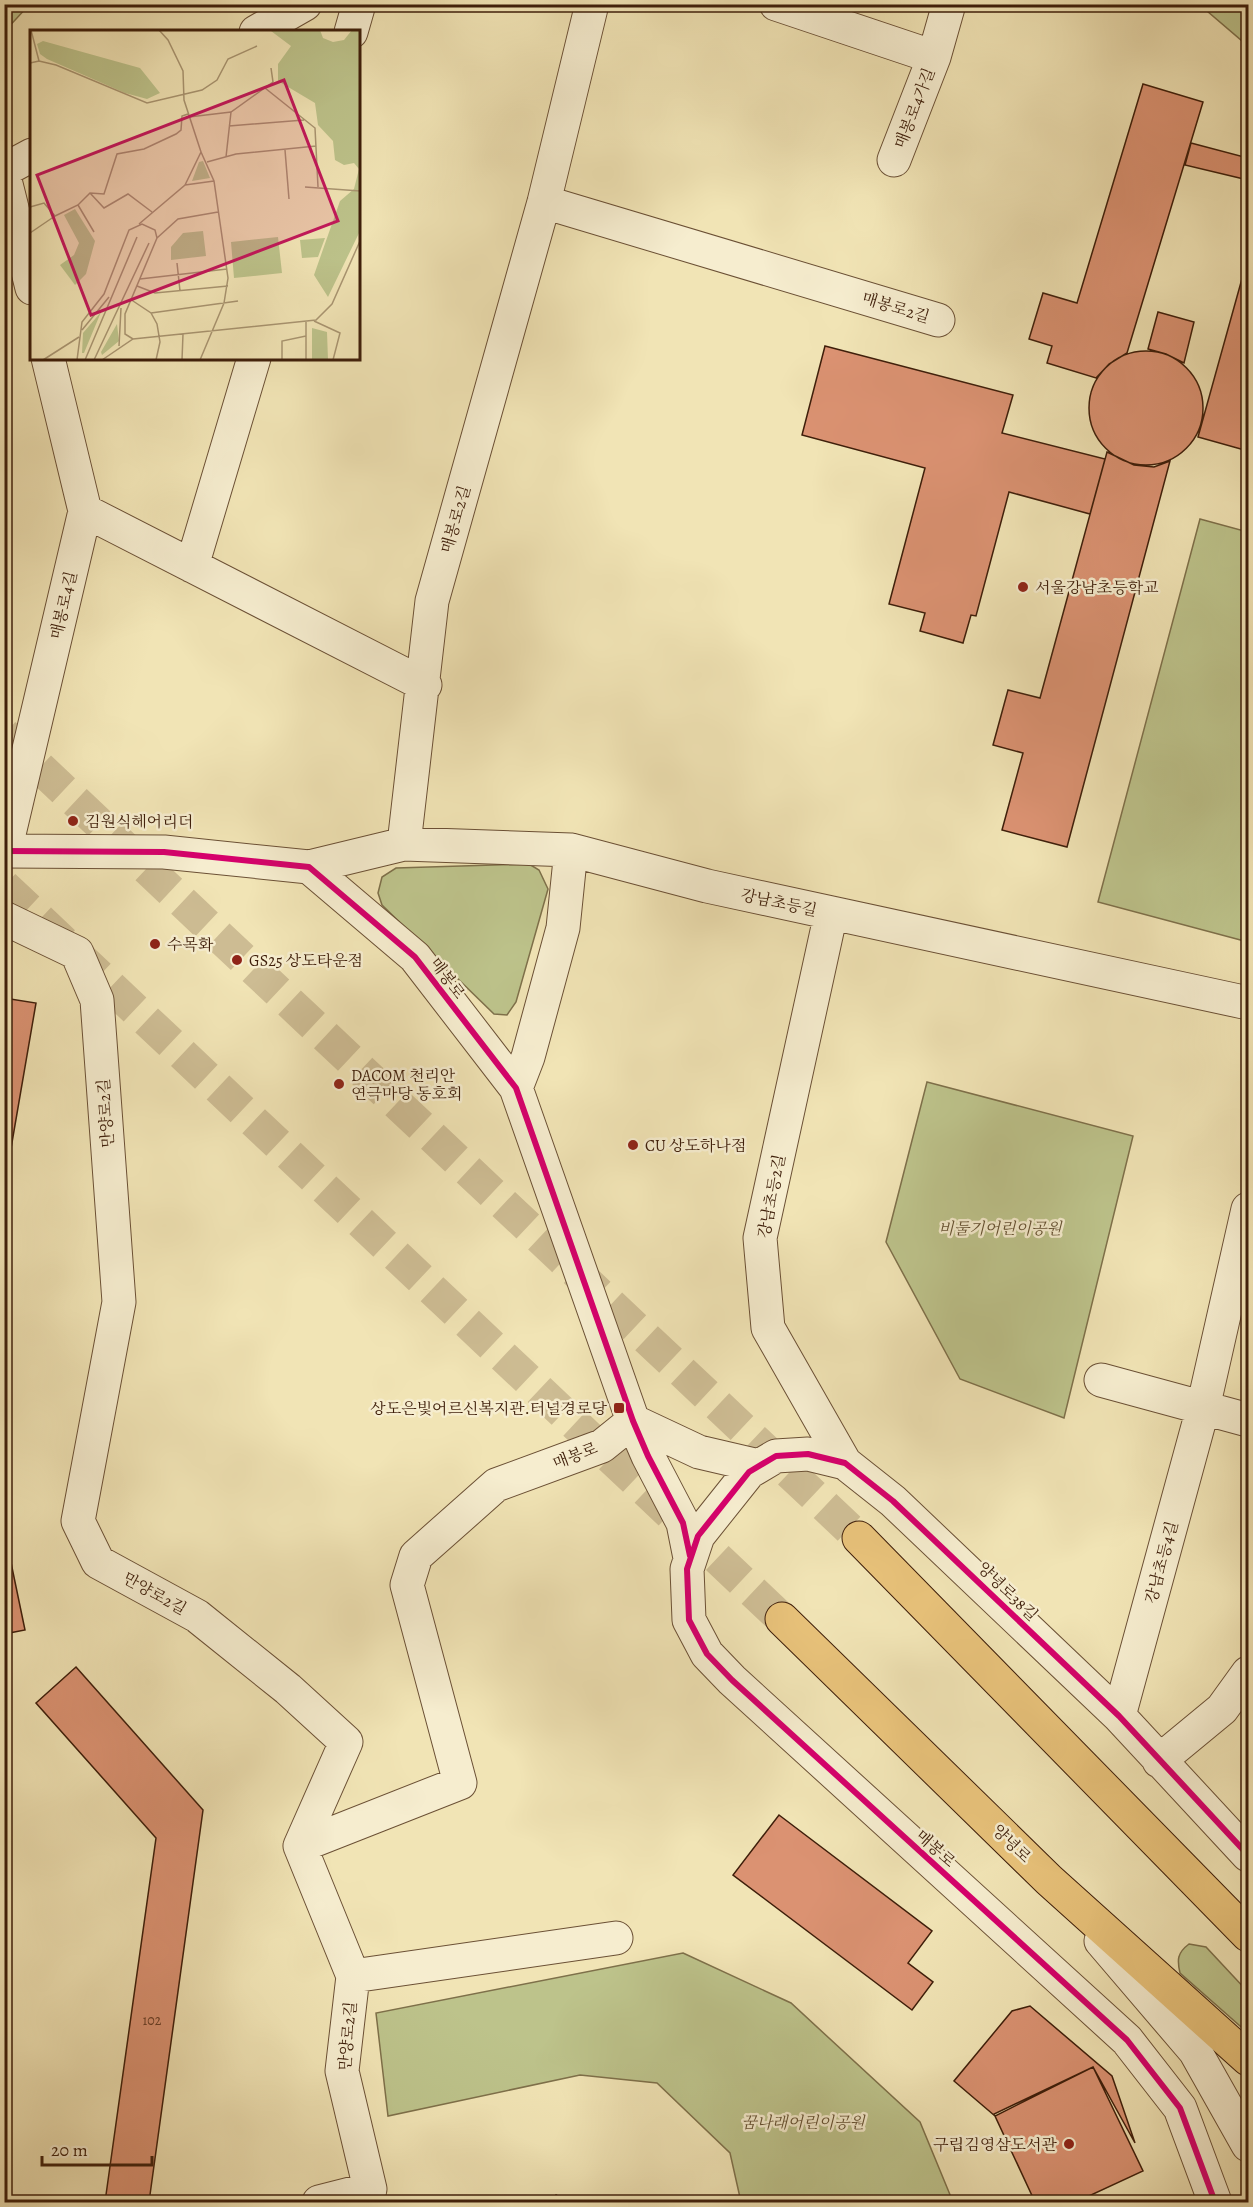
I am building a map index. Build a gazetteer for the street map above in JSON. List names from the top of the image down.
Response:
{
  "streets": {
    "main road": ["양녕로"],
    "street": [
      "매봉로4가길",
      "매봉로2길",
      "매봉로4길",
      "강남초등길",
      "매봉로",
      "만양로2길",
      "강남초등2길",
      "강남초등4길",
      "양녕로38길"
    ]
  },
  "crossings": [
    ["매봉로2길", "강남초등길"],
    ["강남초등길", "매봉로"],
    ["강남초등길", "강남초등2길"],
    ["매봉로", "만양로2길"],
    ["매봉로", "양녕로38길"],
    ["강남초등2길", "양녕로38길"],
    ["강남초등4길", "양녕로38길"]
  ],
  "parks": ["비둘기어린이공원", "꿈나래어린이공원"],
  "places": {
    "other": [
      "서울강남초등학교",
      "김원식헤어리더",
      "수목화",
      "GS25 상도타운점",
      "DACOM 천리안 연극마당 동호회",
      "CU 상도하나점",
      "구립김영삼도서관"
    ],
    "transit": ["상도은빛어르신복지관.터널경로당"]
  },
  "house_numbers": ["102"],
  "scale_bar": "20 m"
}
